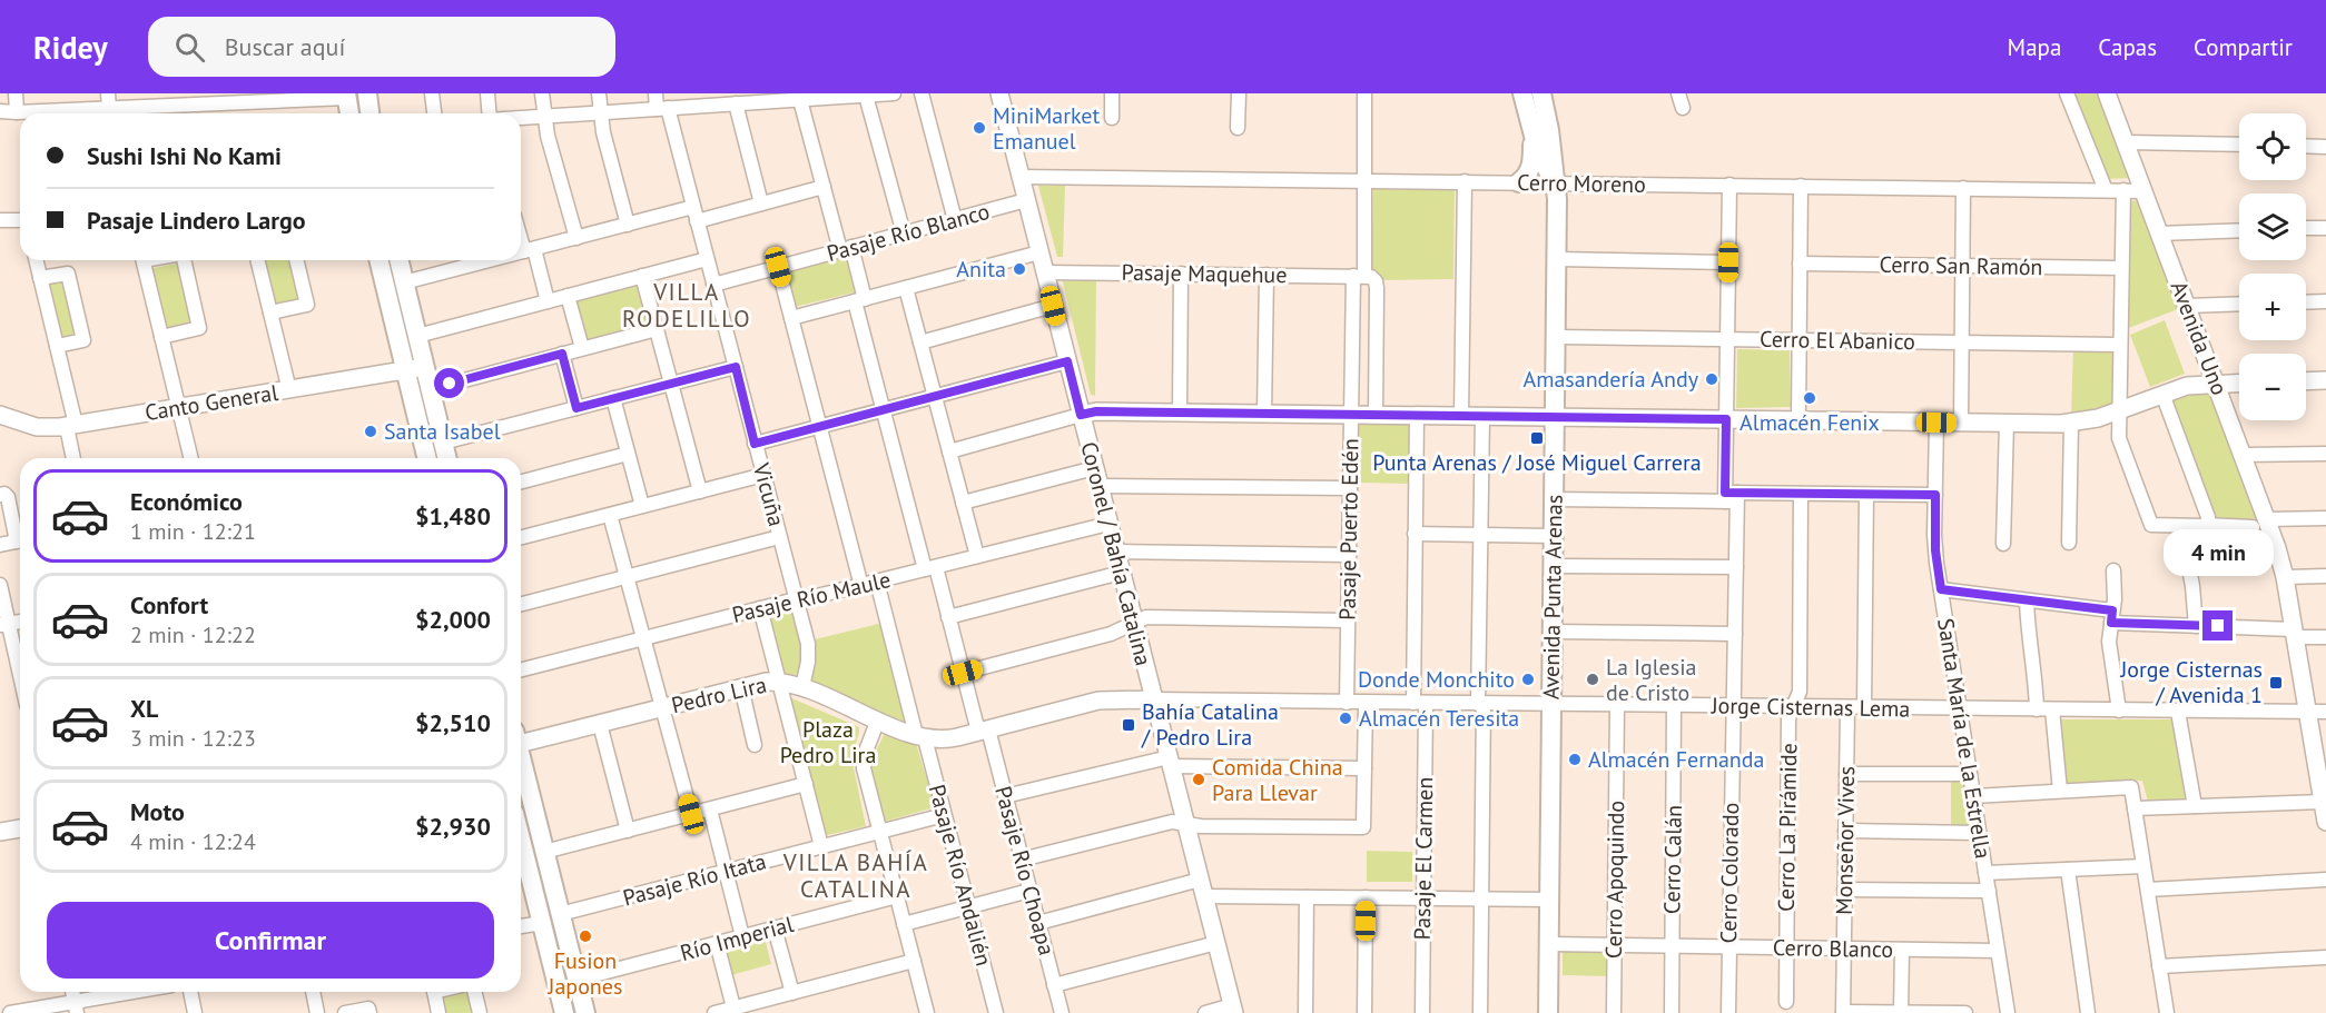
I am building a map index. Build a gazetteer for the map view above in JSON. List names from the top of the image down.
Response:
{
  "streets": {
    "main road": ["Avenida Punta Arenas"],
    "street": [
      "Cerro Moreno",
      "Pasaje Río Blanco",
      "Cerro San Ramón",
      "Pasaje Maquehue",
      "Avenida Uno",
      "Cerro El Abanico",
      "Canto General",
      "Vicuña",
      "Pasaje Puerto Edén",
      "Coronel / Bahía Catalina",
      "Pasaje Río Maule",
      "Pedro Lira",
      "Jorge Cisternas Lema",
      "Santa María de la Estrella",
      "Cerro La Pirámide",
      "Monseñor Vives",
      "Pasaje El Carmen",
      "Cerro Calán",
      "Pasaje Río Choapa",
      "Cerro Colorado",
      "Pasaje Río Andalién",
      "Pasaje Río Itata",
      "Cerro Apoquindo",
      "Río Imperial",
      "Cerro Blanco"
    ]
  },
  "crossings": [
    ["Cerro Moreno", "Avenida Uno"],
    ["Cerro Moreno", "Pasaje Puerto Edén"],
    ["Cerro Moreno", "Coronel / Bahía Catalina"],
    ["Cerro Moreno", "Avenida Punta Arenas"],
    ["Cerro Moreno", "Cerro Colorado"],
    ["Pasaje Río Blanco", "Vicuña"],
    ["Pasaje Río Blanco", "Coronel / Bahía Catalina"],
    ["Pasaje Río Blanco", "Pasaje Río Choapa"],
    ["Pasaje Maquehue", "Pasaje Puerto Edén"],
    ["Pasaje Maquehue", "Coronel / Bahía Catalina"],
    ["Avenida Uno", "Jorge Cisternas Lema"],
    ["Cerro El Abanico", "Avenida Punta Arenas"],
    ["Cerro El Abanico", "Cerro Colorado"],
    ["Vicuña", "Pasaje Río Maule"],
    ["Vicuña", "Pedro Lira"],
    ["Pasaje Puerto Edén", "Jorge Cisternas Lema"],
    ["Coronel / Bahía Catalina", "Pasaje Río Maule"],
    ["Coronel / Bahía Catalina", "Pedro Lira"],
    ["Coronel / Bahía Catalina", "Jorge Cisternas Lema"],
    ["Pasaje Río Maule", "Pasaje Río Choapa"],
    ["Pasaje Río Maule", "Pasaje Río Andalién"],
    ["Avenida Punta Arenas", "Jorge Cisternas Lema"],
    ["Avenida Punta Arenas", "Cerro Blanco"],
    ["Pedro Lira", "Jorge Cisternas Lema"],
    ["Pedro Lira", "Pasaje Río Choapa"],
    ["Pedro Lira", "Pasaje Río Andalién"],
    ["Jorge Cisternas Lema", "Santa María de la Estrella"],
    ["Jorge Cisternas Lema", "Cerro La Pirámide"],
    ["Jorge Cisternas Lema", "Monseñor Vives"],
    ["Jorge Cisternas Lema", "Pasaje El Carmen"],
    ["Jorge Cisternas Lema", "Cerro Calán"],
    ["Jorge Cisternas Lema", "Cerro Colorado"],
    ["Jorge Cisternas Lema", "Cerro Apoquindo"],
    ["Santa María de la Estrella", "Cerro Blanco"],
    ["Cerro La Pirámide", "Cerro Blanco"],
    ["Monseñor Vives", "Cerro Blanco"],
    ["Cerro Calán", "Cerro Blanco"],
    ["Cerro Colorado", "Cerro Blanco"],
    ["Pasaje Río Andalién", "Pasaje Río Itata"],
    ["Cerro Apoquindo", "Cerro Blanco"]
  ],
  "districts": ["VILLA RODELILLO", "VILLA BAHÍA CATALINA"],
  "parks": ["Plaza Pedro Lira"],
  "places": {
    "other": [
      "MiniMarket Emanuel",
      "Anita",
      "Amasandería Andy",
      "Almacén Fenix",
      "Santa Isabel",
      "Donde Monchito",
      "La Iglesia de Cristo",
      "Almacén Teresita",
      "Almacén Fernanda",
      "Comida China Para Llevar",
      "Fusion Japones"
    ],
    "transit": ["Punta Arenas / José Miguel Carrera", "Jorge Cisternas / Avenida 1", "Bahía Catalina / Pedro Lira"]
  },
  "page": {
    "header": "Ridey",
    "search": "Buscar aquí",
    "nav": ["Mapa", "Capas", "Compartir"],
    "map_buttons": ["+", "−"],
    "banner": ["Sushi Ishi No Kami", "Pasaje Lindero Largo"],
    "list": [
      {
        "name": "Económico",
        "note": "1 min · 12:21",
        "value": "$1,480"
      },
      {
        "name": "Confort",
        "note": "2 min · 12:22",
        "value": "$2,000"
      },
      {
        "name": "XL",
        "note": "3 min · 12:23",
        "value": "$2,510"
      },
      {
        "name": "Moto",
        "note": "4 min · 12:24",
        "value": "$2,930"
      }
    ],
    "bubble": "4 min",
    "buttons": "Confirmar"
  }
}
